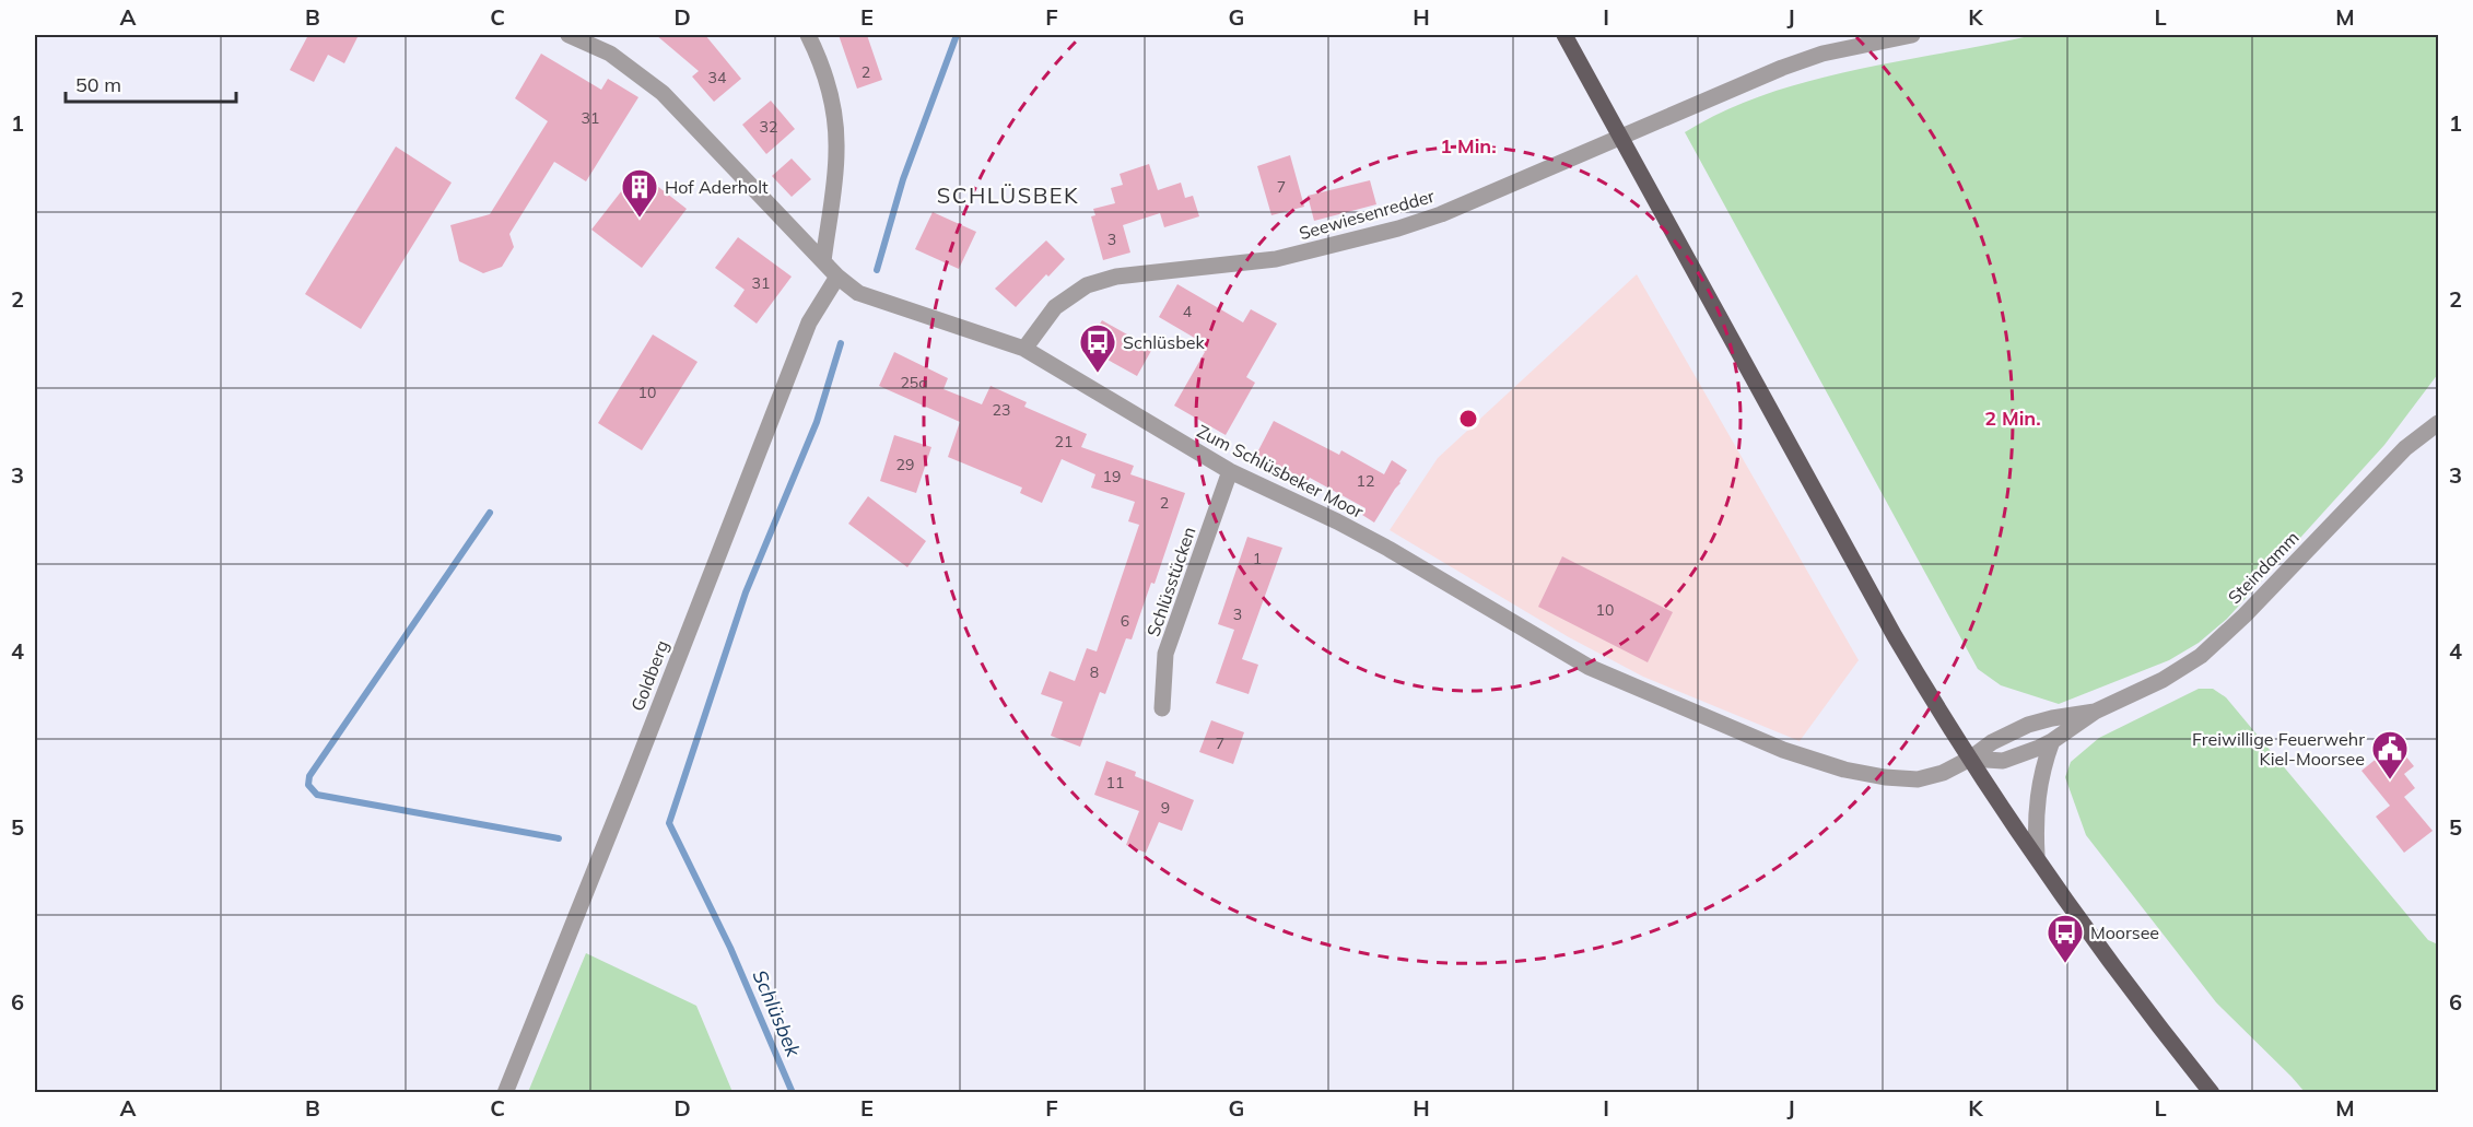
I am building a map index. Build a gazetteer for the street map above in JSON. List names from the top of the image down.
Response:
{
  "streets": {
    "street": [
      "Seewiesenredder",
      "Zum Schlüsbeker Moor",
      "Steindamm",
      "Schlüsstücken",
      "Goldberg"
    ]
  },
  "crossings": [
    ["Seewiesenredder", "Zum Schlüsbeker Moor"],
    ["Zum Schlüsbeker Moor", "Steindamm"],
    ["Zum Schlüsbeker Moor", "Schlüsstücken"],
    ["Zum Schlüsbeker Moor", "Goldberg"]
  ],
  "districts": ["SCHLÜSBEK"],
  "water": ["Schlüsbek"],
  "places": {
    "building": ["Hof Aderholt"],
    "bus stop": ["Schlüsbek", "Moorsee"],
    "public building": ["Freiwillige Feuerwehr Kiel-Moorsee"]
  },
  "house_numbers": [
    "2",
    "34",
    "31",
    "32",
    "7",
    "3",
    "31",
    "4",
    "25a",
    "10",
    "23",
    "21",
    "29",
    "19",
    "12",
    "2",
    "1",
    "10",
    "3",
    "6",
    "8",
    "7",
    "11",
    "9"
  ],
  "scale_bar": "50 m",
  "grid": {
    "columns": [
      "A",
      "B",
      "C",
      "D",
      "E",
      "F",
      "G",
      "H",
      "I",
      "J",
      "K",
      "L",
      "M"
    ],
    "rows": [
      "1",
      "2",
      "3",
      "4",
      "5",
      "6"
    ]
  },
  "rings": ["1 Min.", "2 Min."]
}
